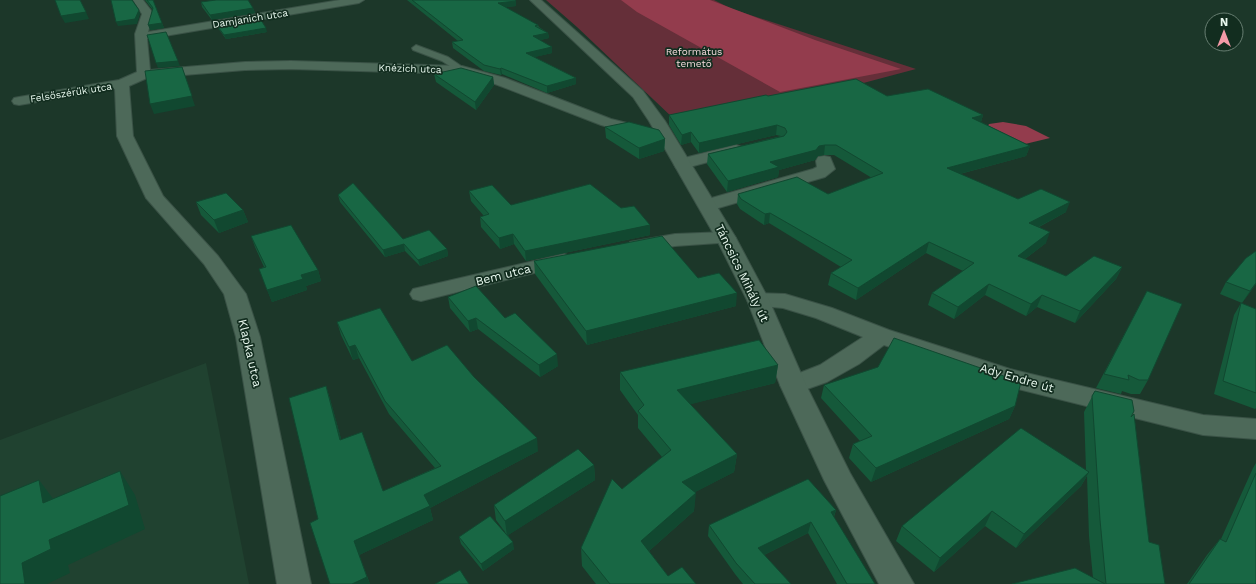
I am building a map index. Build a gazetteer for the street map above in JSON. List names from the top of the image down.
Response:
{
  "streets": {
    "street": [
      "Damjanich utca",
      "Knézich utca",
      "Felsőszérűk utca",
      "Táncsics Mihály út",
      "Bem utca",
      "Klapka utca",
      "Ady Endre út"
    ]
  },
  "crossings": [
    ["Knézich utca", "Felsőszérűk utca"],
    ["Knézich utca", "Táncsics Mihály út"],
    ["Knézich utca", "Klapka utca"],
    ["Felsőszérűk utca", "Klapka utca"],
    ["Táncsics Mihály út", "Ady Endre út"]
  ],
  "parks": ["Református temető"],
  "north": "top"
}
